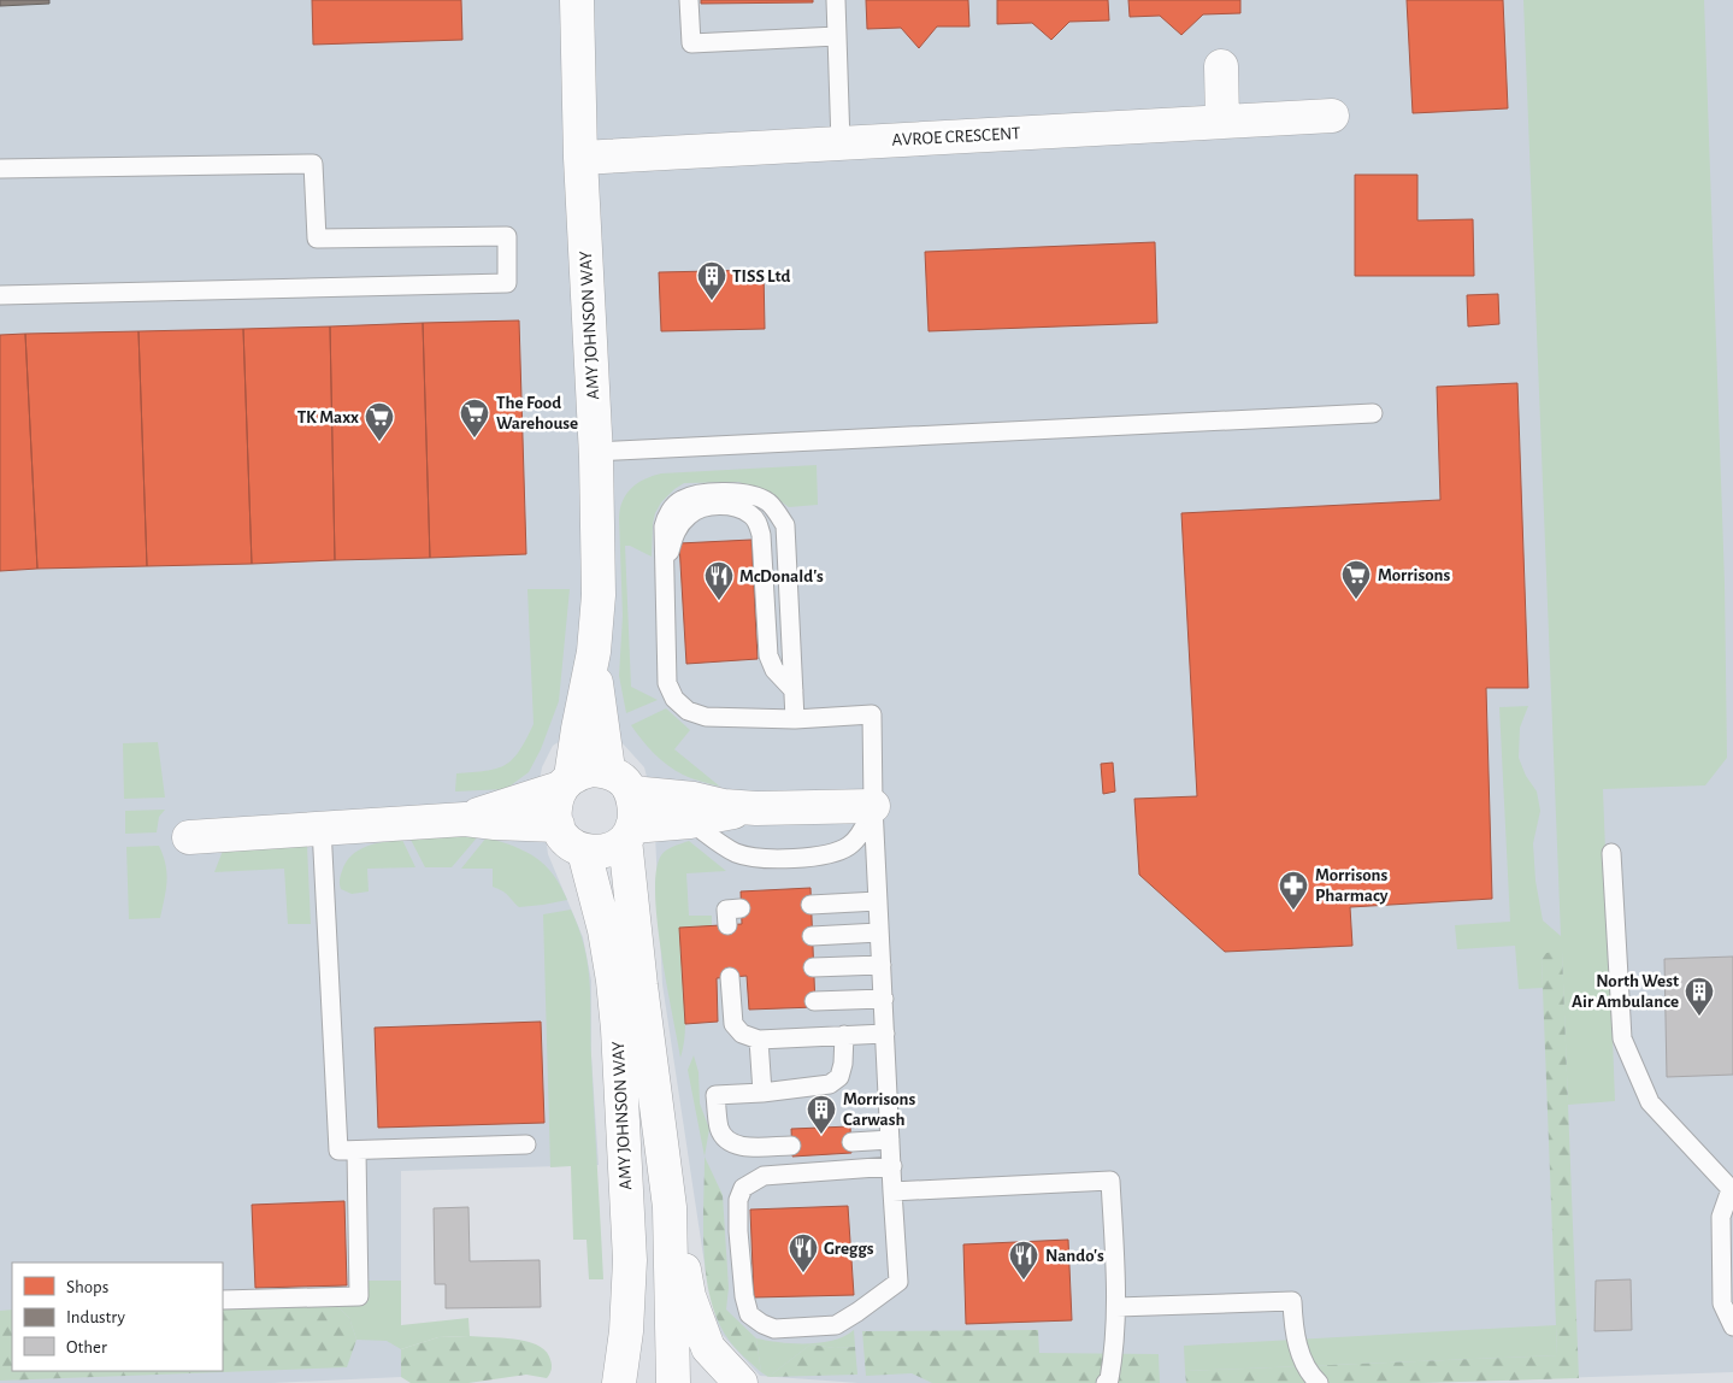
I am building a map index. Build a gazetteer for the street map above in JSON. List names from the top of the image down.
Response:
{
  "streets": {
    "street": ["AVROE CRESCENT", "AMY JOHNSON WAY"]
  },
  "crossings": [
    ["AVROE CRESCENT", "AMY JOHNSON WAY"]
  ],
  "places": {
    "building": ["TISS Ltd", "North West Air Ambulance", "Morrisons Carwash"],
    "supermarket": ["The Food Warehouse", "TK Maxx", "Morrisons"],
    "restaurant": ["McDonald's", "Greggs", "Nando's"],
    "pharmacy": ["Morrisons Pharmacy"]
  },
  "legend": ["Shops", "Industry", "Other"]
}
